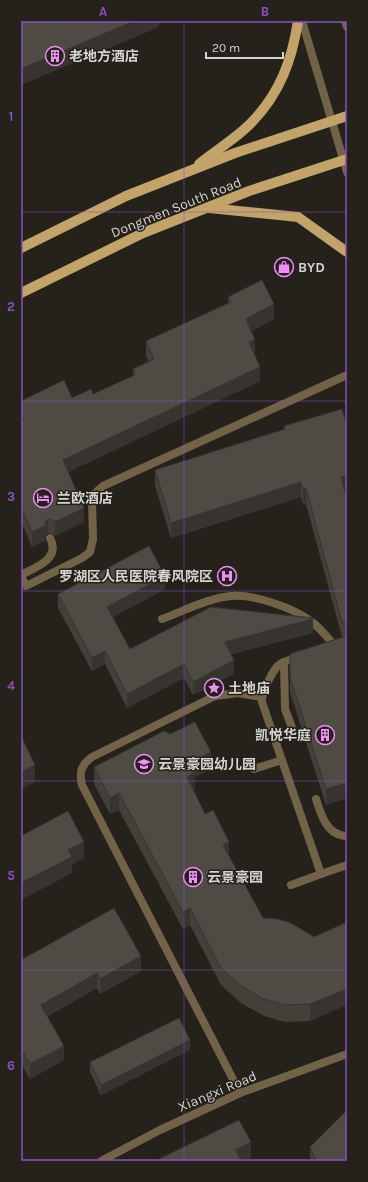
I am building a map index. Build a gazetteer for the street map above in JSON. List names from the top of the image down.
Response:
{
  "streets": {
    "main road": ["Dongmen South Road"],
    "street": ["Xiangxi Road"]
  },
  "places": {
    "building": ["老地方酒店", "凯悦华庭", "云景豪园"],
    "shop": ["BYD"],
    "hotel": ["兰欧酒店"],
    "hospital": ["罗湖区人民医院春风院区"],
    "place": ["土地庙"],
    "school or university": ["云景豪园幼儿园"]
  },
  "scale_bar": "20 m",
  "grid": {
    "columns": ["A", "B"],
    "rows": [
      "1",
      "2",
      "3",
      "4",
      "5",
      "6"
    ]
  }
}
